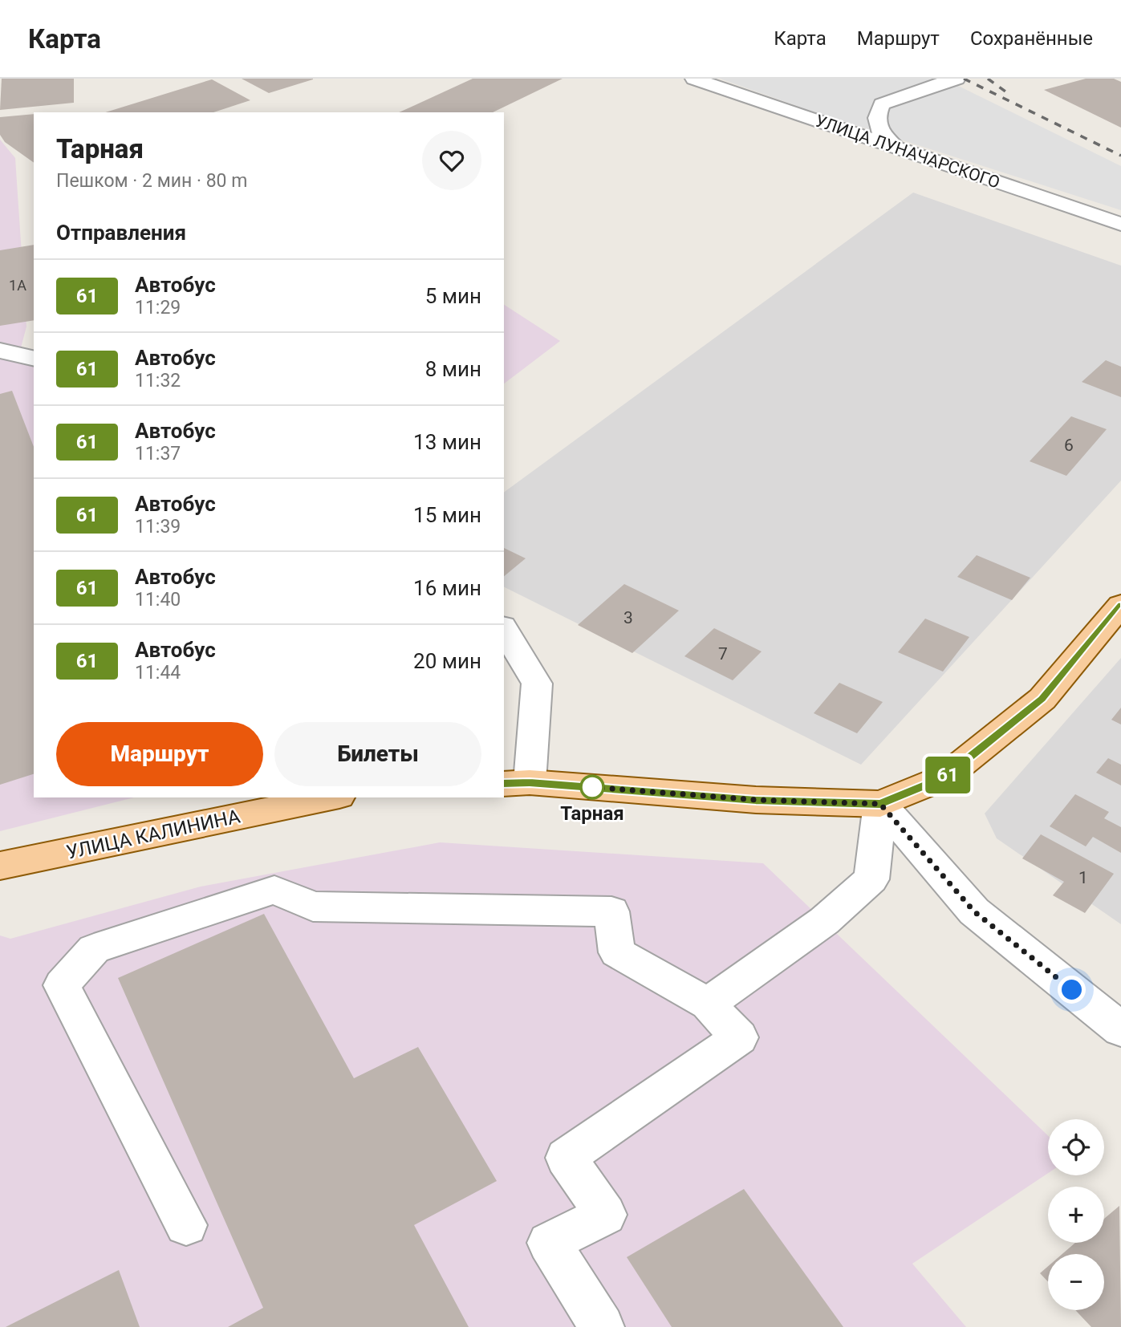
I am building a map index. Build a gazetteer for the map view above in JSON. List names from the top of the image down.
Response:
{
  "streets": {
    "main road": ["УЛИЦА КАЛИНИНА"],
    "street": ["УЛИЦА ЛУНАЧАРСКОГО"]
  },
  "places": ["Тарная"],
  "lines": ["bus line 61"],
  "house_numbers": [
    "1А",
    "6",
    "3",
    "7",
    "1"
  ],
  "page": {
    "header": "Карта",
    "nav": ["Карта", "Маршрут", "Сохранённые"],
    "on_map": "61",
    "heading": [
      ["Тарная", "Пешком · 2 мин · 80 m"],
      "Отправления"
    ],
    "list": [
      {
        "mark": "61",
        "name": "Автобус",
        "note": "11:29",
        "value": "5 мин"
      },
      {
        "mark": "61",
        "name": "Автобус",
        "note": "11:32",
        "value": "8 мин"
      },
      {
        "mark": "61",
        "name": "Автобус",
        "note": "11:37",
        "value": "13 мин"
      },
      {
        "mark": "61",
        "name": "Автобус",
        "note": "11:39",
        "value": "15 мин"
      },
      {
        "mark": "61",
        "name": "Автобус",
        "note": "11:40",
        "value": "16 мин"
      },
      {
        "mark": "61",
        "name": "Автобус",
        "note": "11:44",
        "value": "20 мин"
      }
    ],
    "buttons": ["Маршрут", "Билеты"],
    "map_buttons": ["+", "−"]
  }
}
